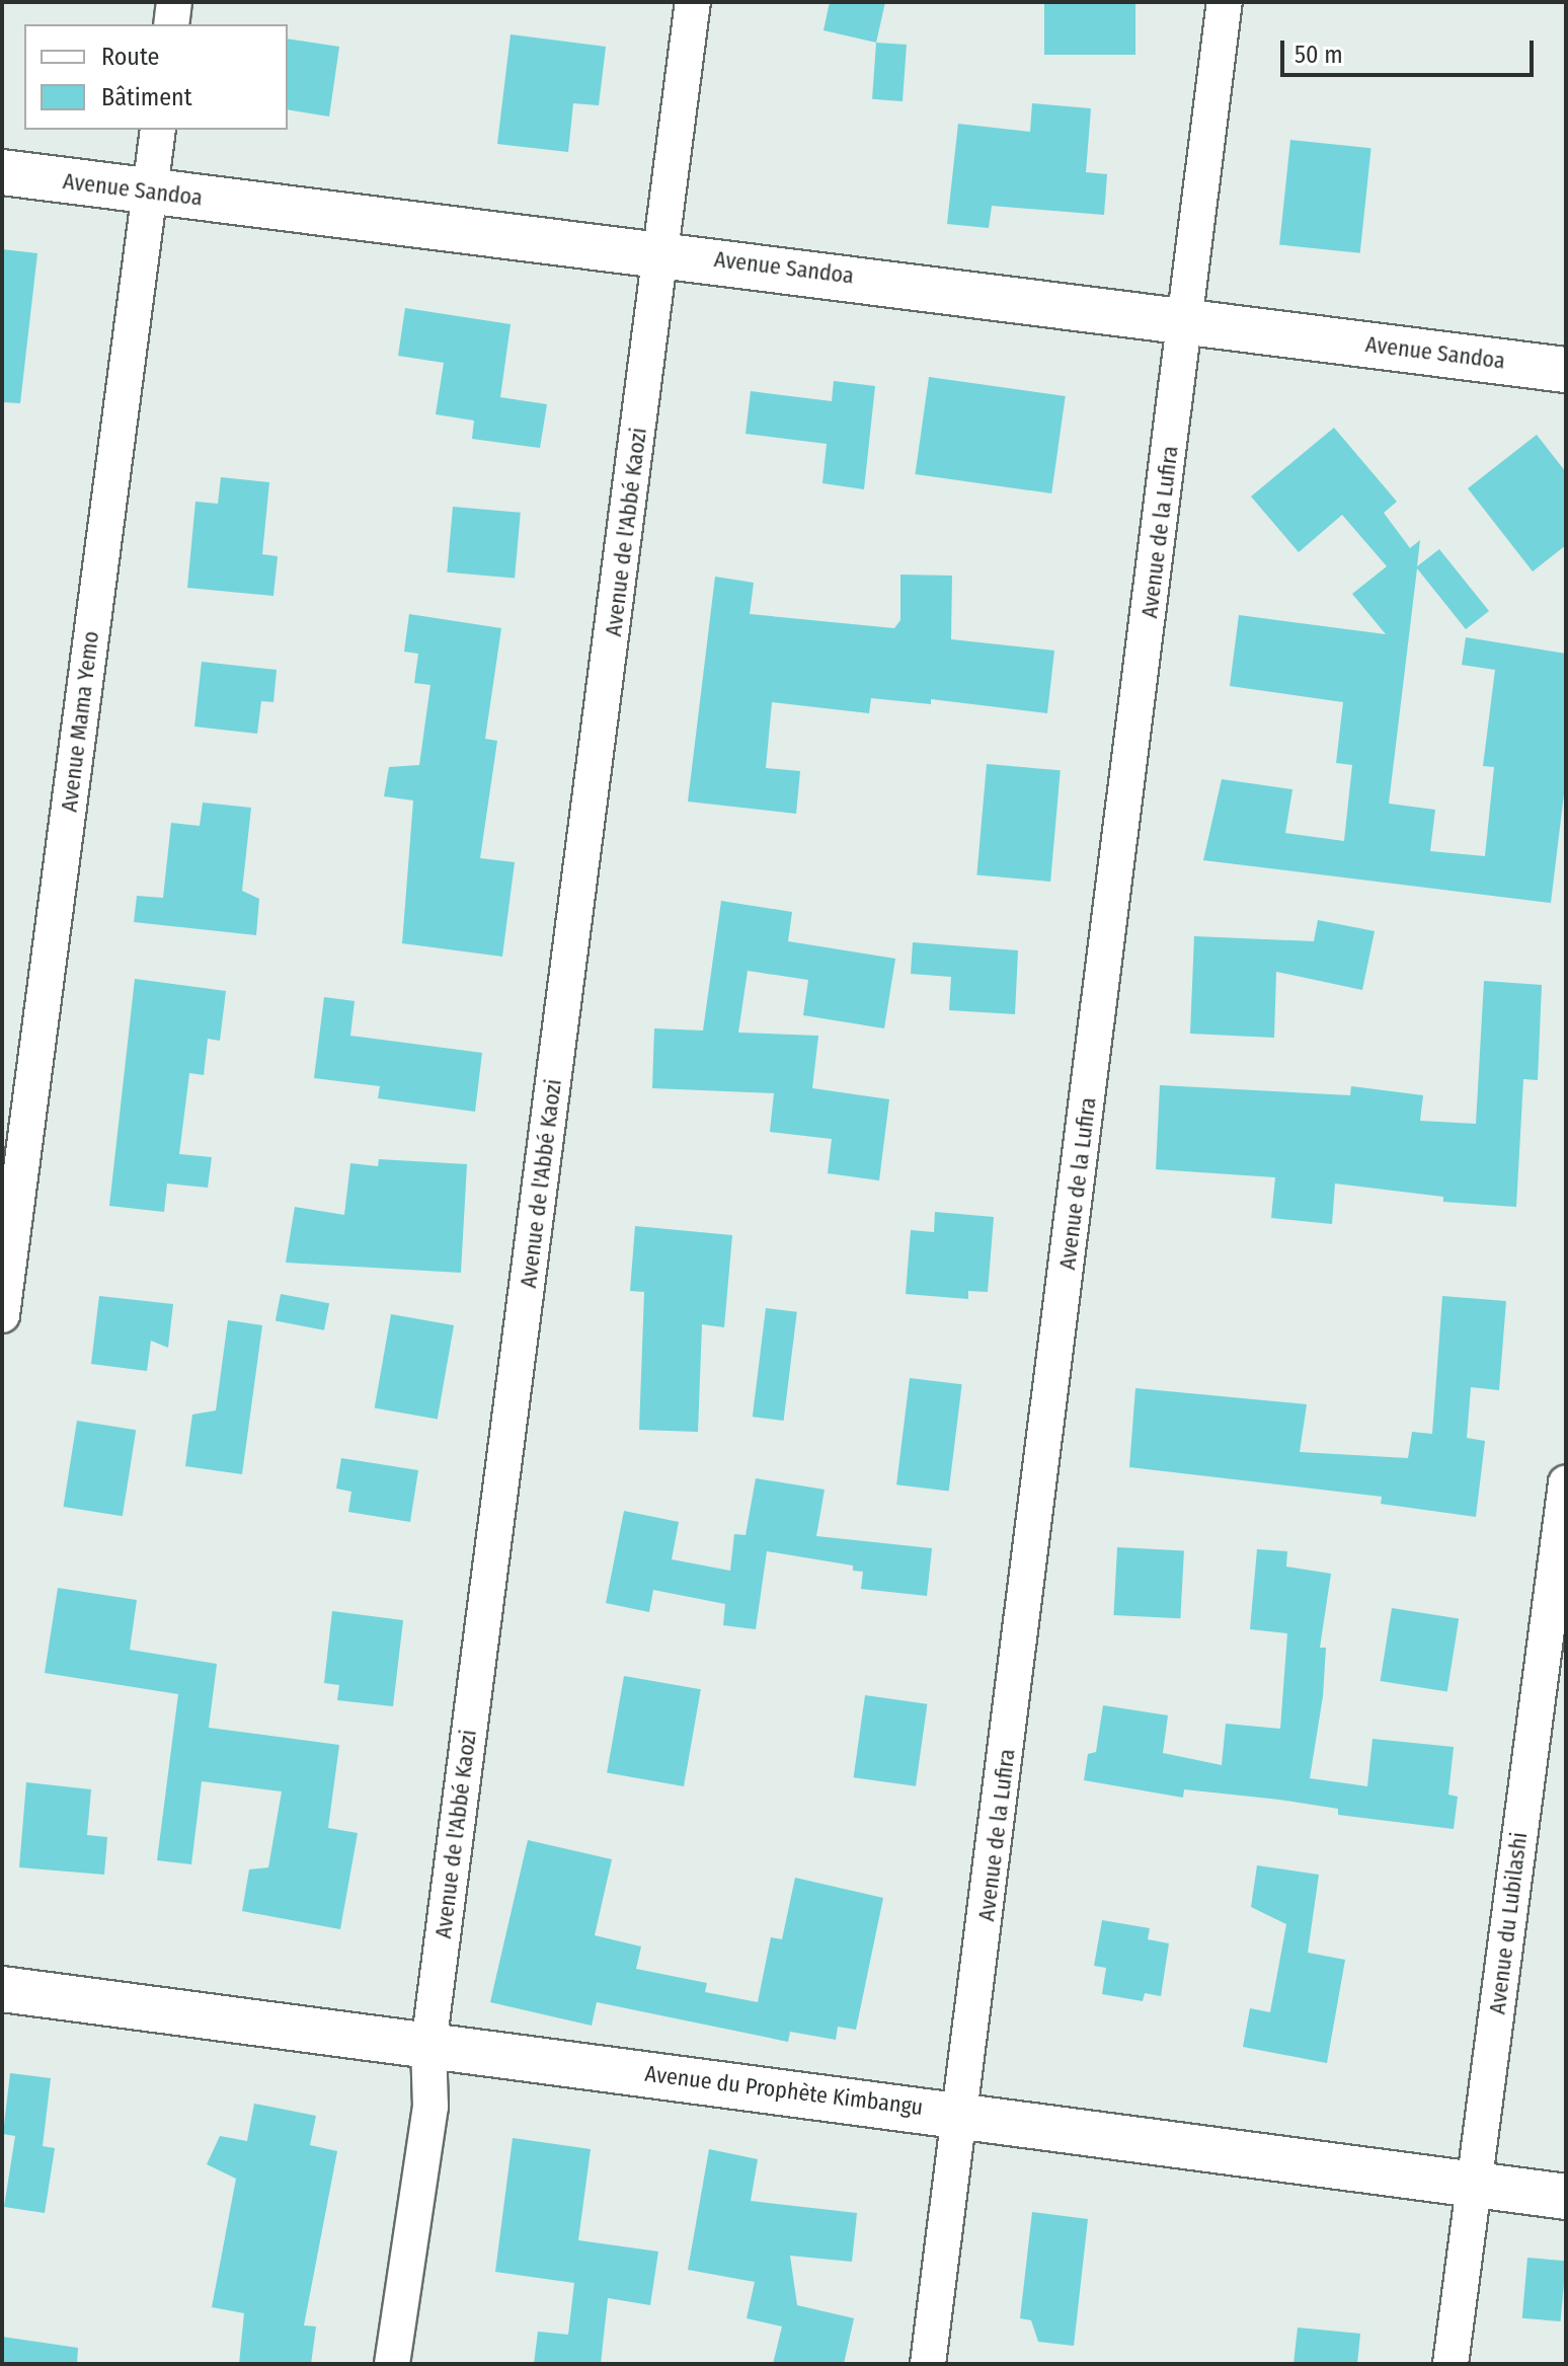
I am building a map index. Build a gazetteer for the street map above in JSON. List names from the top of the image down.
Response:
{
  "streets": {
    "street": [
      "Avenue Sandoa",
      "Avenue de l'Abbé Kaozi",
      "Avenue de la Lufira",
      "Avenue Mama Yemo",
      "Avenue du Lubilashi",
      "Avenue du Prophète Kimbangu"
    ]
  },
  "crossings": [
    ["Avenue Sandoa", "Avenue de l'Abbé Kaozi"],
    ["Avenue Sandoa", "Avenue de la Lufira"],
    ["Avenue Sandoa", "Avenue Mama Yemo"],
    ["Avenue de l'Abbé Kaozi", "Avenue du Prophète Kimbangu"],
    ["Avenue de la Lufira", "Avenue du Prophète Kimbangu"],
    ["Avenue du Lubilashi", "Avenue du Prophète Kimbangu"]
  ],
  "legend": ["Route", "Bâtiment"],
  "scale_bar": "50 m"
}
